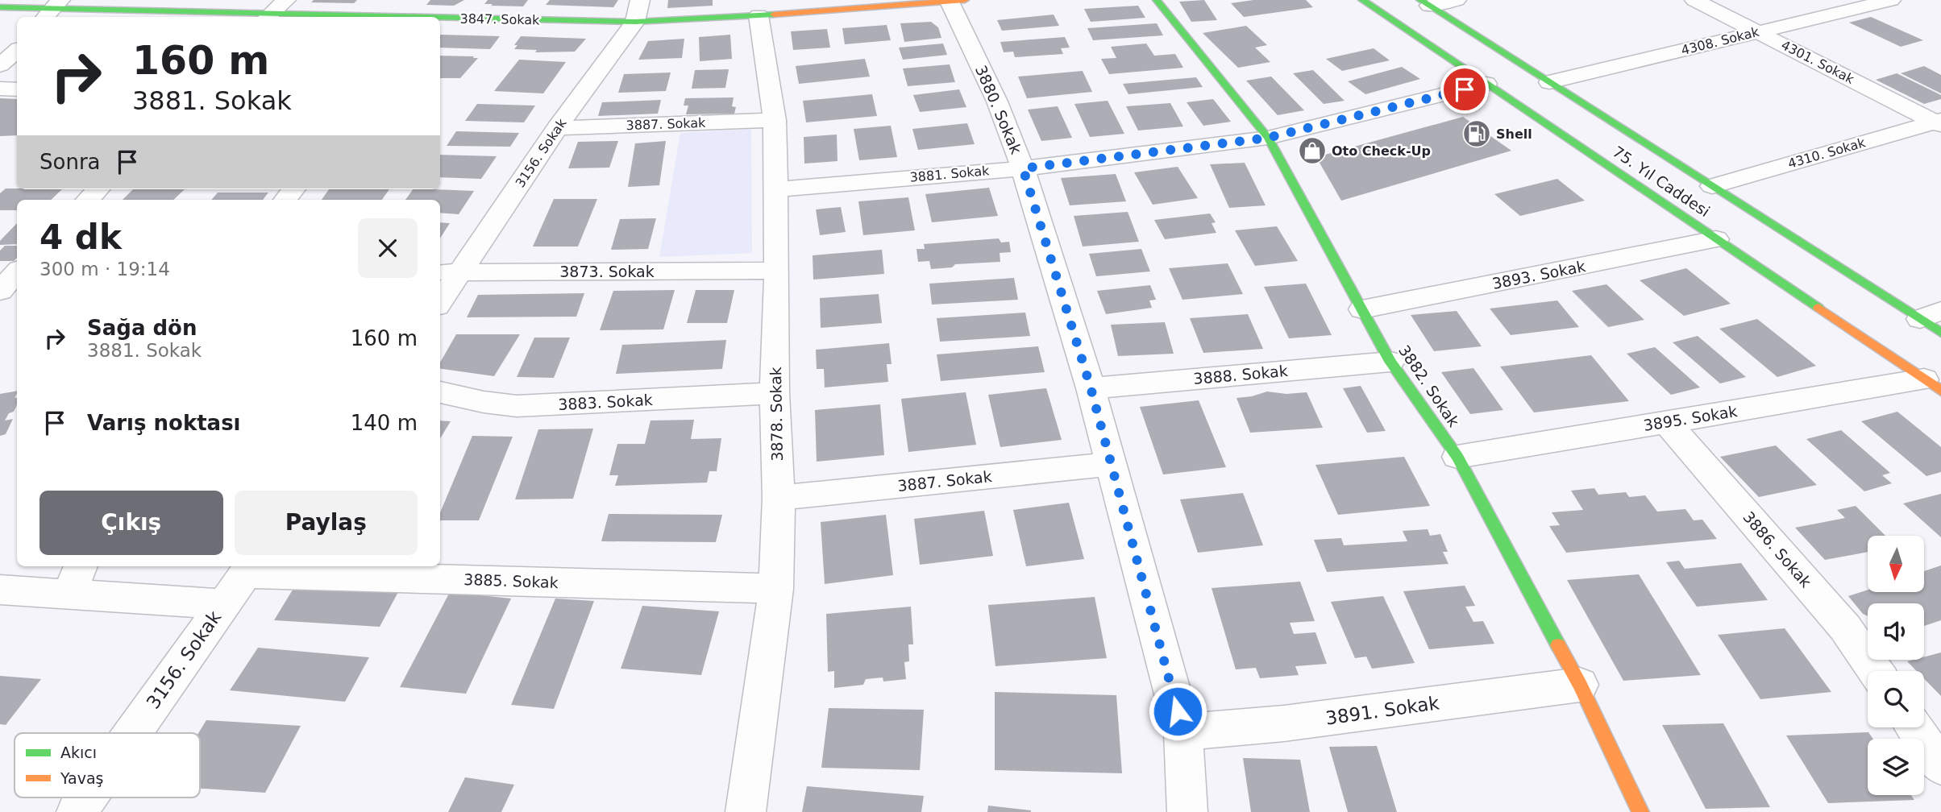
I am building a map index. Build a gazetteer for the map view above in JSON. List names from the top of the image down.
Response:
{
  "streets": {
    "street": [
      "3847. Sokak",
      "4308. Sokak",
      "4301. Sokak",
      "3880. Sokak",
      "3887. Sokak",
      "3156. Sokak",
      "4310. Sokak",
      "3881. Sokak",
      "75. Yıl Caddesi",
      "3873. Sokak",
      "3893. Sokak",
      "3888. Sokak",
      "3882. Sokak",
      "3883. Sokak",
      "3878. Sokak",
      "3895. Sokak",
      "3886. Sokak",
      "3885. Sokak",
      "3891. Sokak"
    ]
  },
  "crossings": [
    ["3847. Sokak", "3880. Sokak"],
    ["3847. Sokak", "3156. Sokak"],
    ["3847. Sokak", "3878. Sokak"],
    ["4308. Sokak", "4301. Sokak"],
    ["4308. Sokak", "75. Yıl Caddesi"],
    ["4301. Sokak", "4310. Sokak"],
    ["3880. Sokak", "3887. Sokak"],
    ["3880. Sokak", "3881. Sokak"],
    ["3880. Sokak", "3888. Sokak"],
    ["3880. Sokak", "3891. Sokak"],
    ["3887. Sokak", "3156. Sokak"],
    ["3887. Sokak", "3878. Sokak"],
    ["3156. Sokak", "3873. Sokak"],
    ["3156. Sokak", "3885. Sokak"],
    ["4310. Sokak", "75. Yıl Caddesi"],
    ["3881. Sokak", "75. Yıl Caddesi"],
    ["3881. Sokak", "3882. Sokak"],
    ["3881. Sokak", "3878. Sokak"],
    ["75. Yıl Caddesi", "3893. Sokak"],
    ["75. Yıl Caddesi", "3895. Sokak"],
    ["3873. Sokak", "3878. Sokak"],
    ["3893. Sokak", "3882. Sokak"],
    ["3888. Sokak", "3882. Sokak"],
    ["3882. Sokak", "3895. Sokak"],
    ["3882. Sokak", "3891. Sokak"],
    ["3883. Sokak", "3878. Sokak"],
    ["3878. Sokak", "3885. Sokak"],
    ["3895. Sokak", "3886. Sokak"]
  ],
  "places": {
    "fuel station": ["Shell"],
    "shop": ["Oto Check-Up"]
  },
  "legend": ["Akıcı", "Yavaş"],
  "north": "bottom",
  "page": {
    "turn": ["160 m", "3881. Sokak"],
    "then": "Sonra",
    "heading": ["4 dk", "300 m · 19:14"],
    "list": [
      {
        "name": "Sağa dön",
        "note": "3881. Sokak",
        "value": "160 m"
      },
      {
        "name": "Varış noktası",
        "value": "140 m"
      }
    ],
    "buttons": ["Çıkış", "Paylaş"]
  }
}
